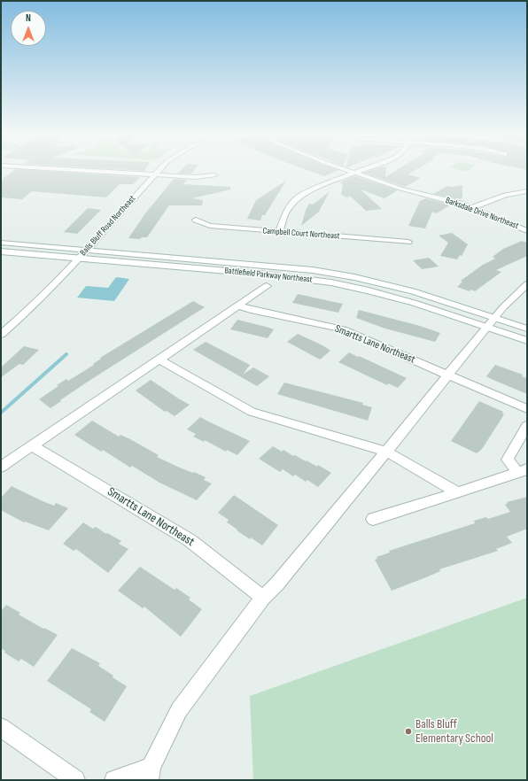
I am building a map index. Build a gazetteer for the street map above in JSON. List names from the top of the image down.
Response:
{
  "streets": {
    "street": [
      "Barksdale Drive Northeast",
      "Balls Bluff Road Northeast",
      "Campbell Court Northeast",
      "Battlefield Parkway Northeast",
      "Smartts Lane Northeast"
    ]
  },
  "crossings": [
    ["Balls Bluff Road Northeast", "Battlefield Parkway Northeast"]
  ],
  "places": ["Balls Bluff Elementary School"],
  "north": "top"
}
